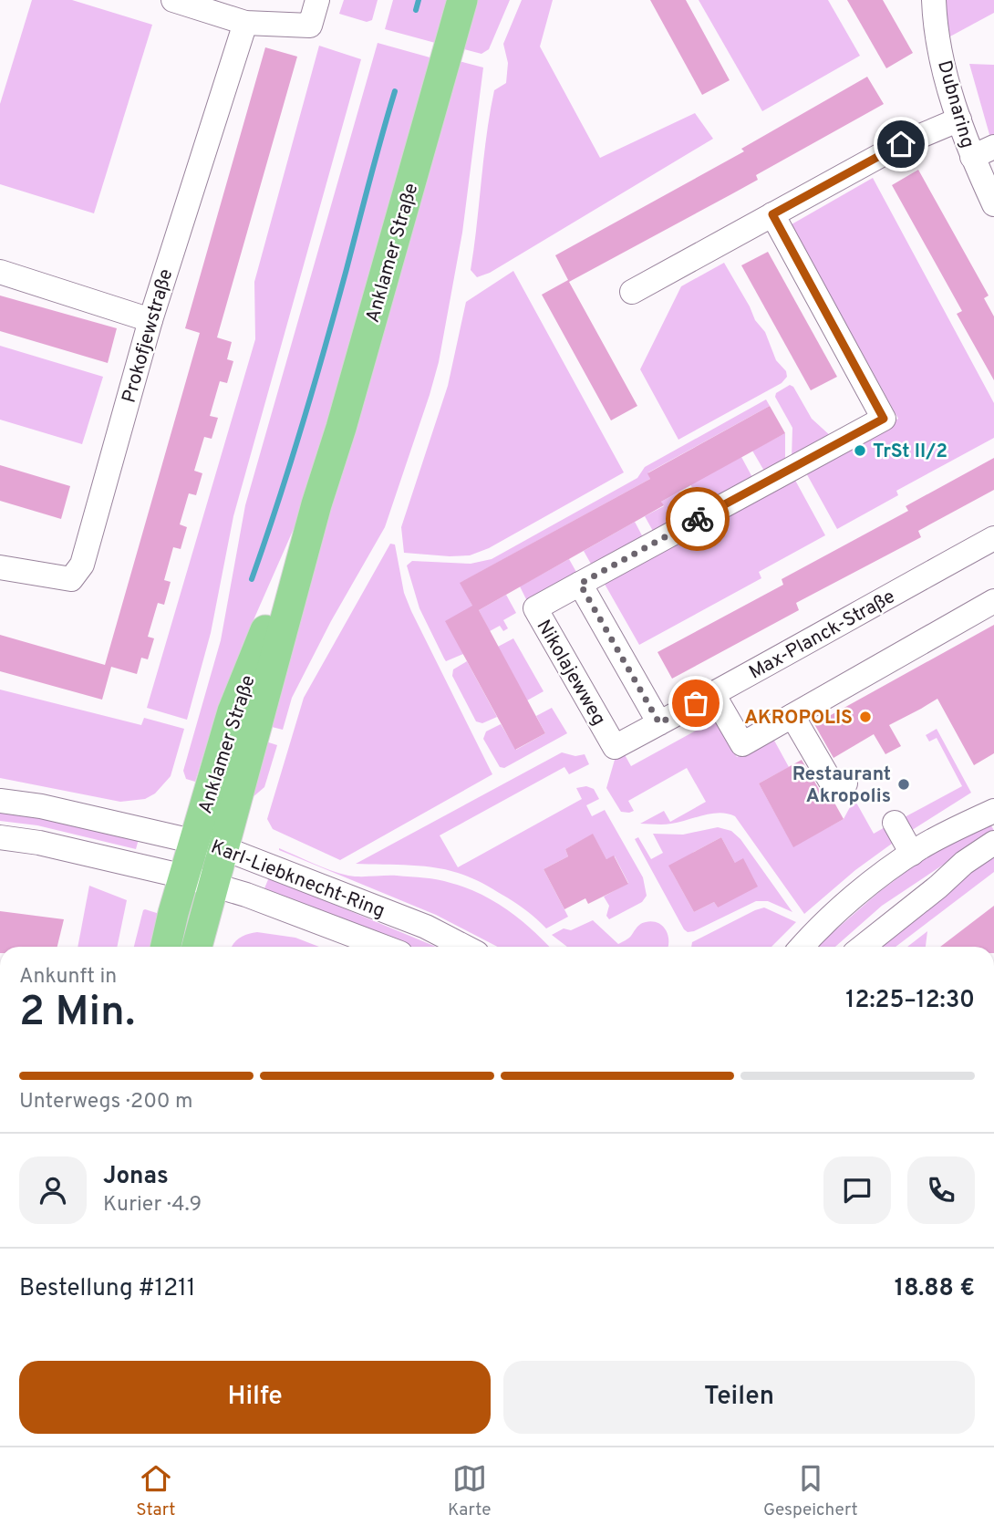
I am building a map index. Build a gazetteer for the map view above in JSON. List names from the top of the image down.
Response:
{
  "streets": {
    "main road": ["Anklamer Straße"],
    "street": [
      "Dubnaring",
      "Prokofjewstraße",
      "Max-Planck-Straße",
      "Nikolajewweg",
      "Karl-Liebknecht-Ring"
    ]
  },
  "crossings": [
    ["Anklamer Straße", "Karl-Liebknecht-Ring"],
    ["Max-Planck-Straße", "Nikolajewweg"]
  ],
  "places": ["TrSt II/2", "AKROPOLIS", "Restaurant Akropolis"],
  "page": {
    "heading": ["2 Min.", "Ankunft in", "12:25–12:30"],
    "panel": [
      "Jonas",
      "Kurier · 4.9",
      "Bestellung #1211",
      "18.88 €"
    ],
    "bar": "Unterwegs · 200 m",
    "buttons": ["Hilfe", "Teilen"],
    "tabs": ["Start", "Karte", "Gespeichert"]
  }
}
